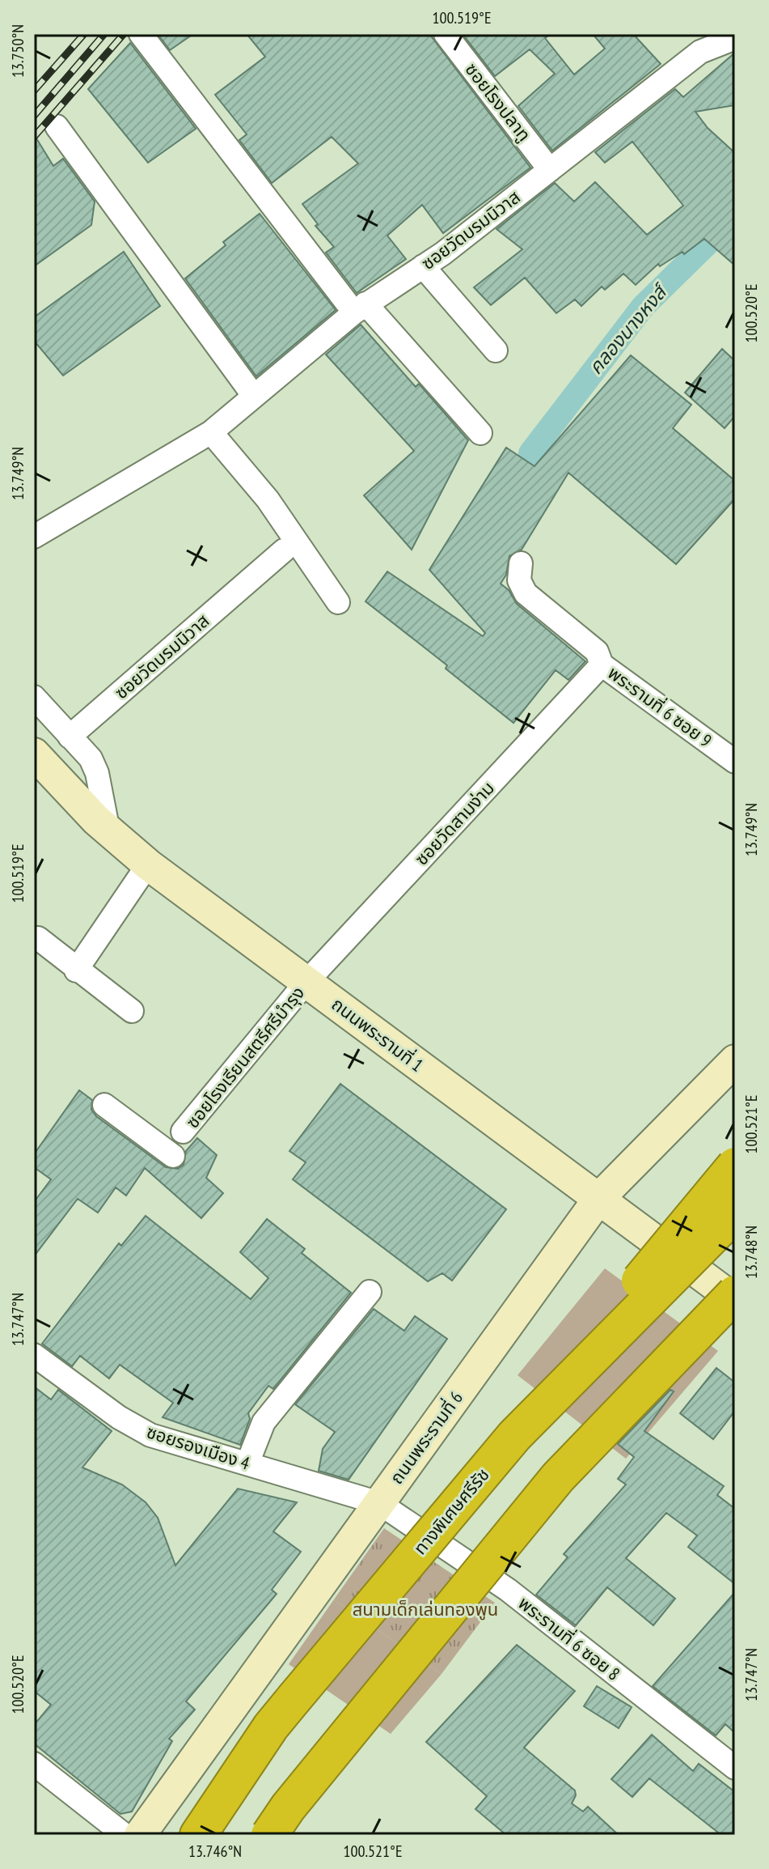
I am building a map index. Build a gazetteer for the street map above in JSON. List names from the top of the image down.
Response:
{
  "streets": {
    "highway": ["ทางพิเศษศรีรัช"],
    "main road": ["ถนนพระรามที่ 1", "ถนนพระรามที่ 6"],
    "street": [
      "ซอยโรงปลาทู",
      "ซอยวัดบรมนิวาส",
      "พระรามที่ 6 ซอย 9",
      "ซอยวัดสามง่าม",
      "ซอยโรงเรียนสตรีศรีบำรุง",
      "ซอยรองเมือง 4",
      "พระรามที่ 6 ซอย 8"
    ]
  },
  "crossings": [
    ["ซอยโรงปลาทู", "ซอยวัดบรมนิวาส"],
    ["พระรามที่ 6 ซอย 9", "ซอยวัดสามง่าม"],
    ["ซอยวัดสามง่าม", "ถนนพระรามที่ 1"],
    ["ซอยวัดสามง่าม", "ซอยโรงเรียนสตรีศรีบำรุง"],
    ["ถนนพระรามที่ 1", "ซอยโรงเรียนสตรีศรีบำรุง"],
    ["ถนนพระรามที่ 1", "ถนนพระรามที่ 6"],
    ["ถนนพระรามที่ 6", "ซอยรองเมือง 4"],
    ["ถนนพระรามที่ 6", "พระรามที่ 6 ซอย 8"],
    ["ซอยรองเมือง 4", "พระรามที่ 6 ซอย 8"]
  ],
  "water": ["คลองนางหงส์"],
  "parks": ["สนามเด็กเล่นทองพูน"],
  "coordinates": [
    "100.519°E",
    "13.750°N",
    "100.520°E",
    "13.749°N",
    "100.521°E",
    "13.748°N",
    "13.747°N",
    "13.746°N"
  ]
}
